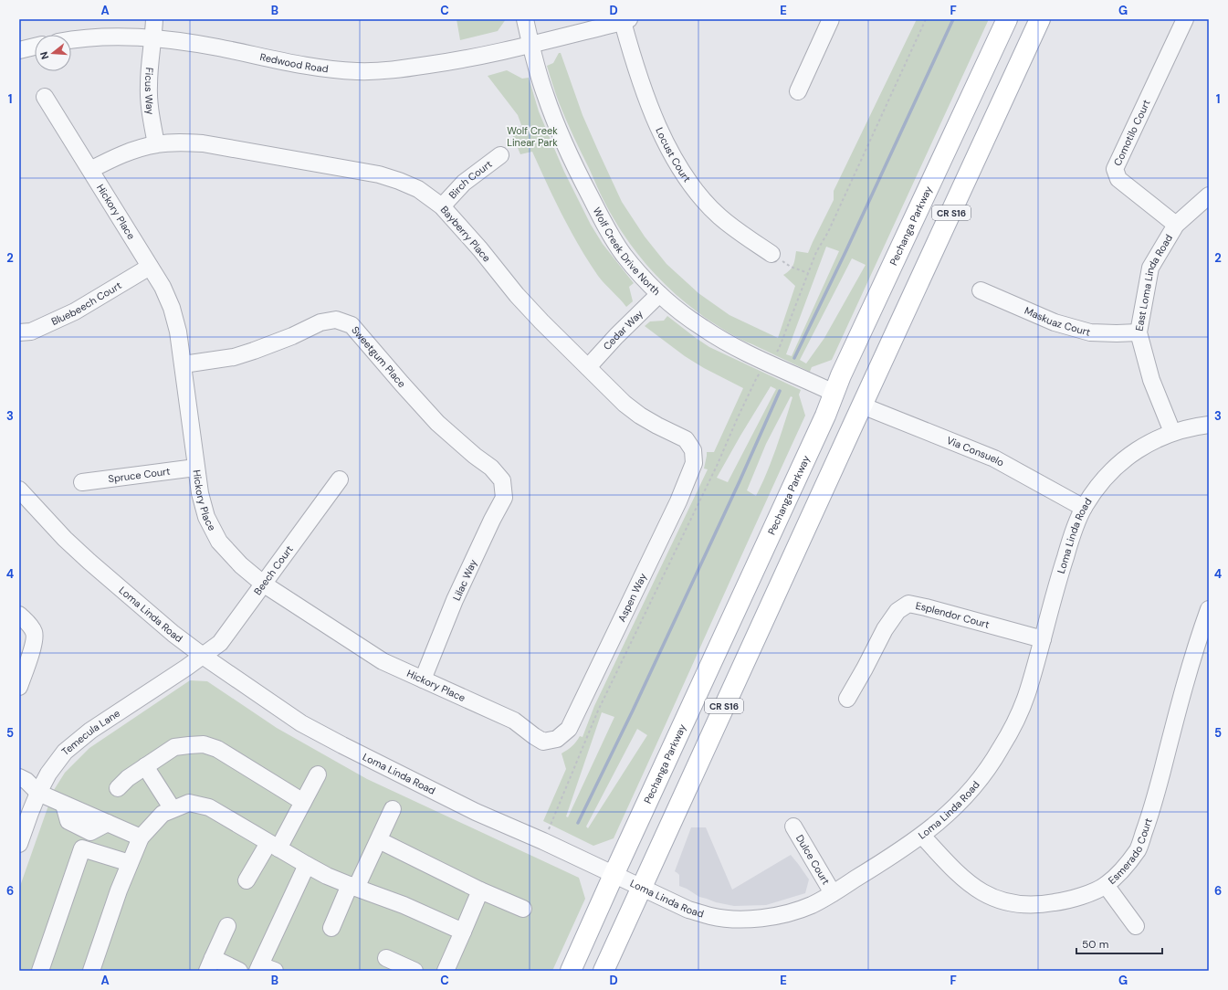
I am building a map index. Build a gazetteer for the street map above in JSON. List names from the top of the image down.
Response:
{
  "streets": {
    "main road": ["CR S16", "Pechanga Parkway"],
    "street": [
      "Redwood Road",
      "Ficus Way",
      "Comotilo Court",
      "Locust Court",
      "Birch Court",
      "Hickory Place",
      "Bayberry Place",
      "Wolf Creek Drive North",
      "East Loma Linda Road",
      "Bluebeech Court",
      "Maskuaz Court",
      "Cedar Way",
      "Sweetgum Place",
      "Via Consuelo",
      "Spruce Court",
      "Loma Linda Road",
      "Beech Court",
      "Lilac Way",
      "Aspen Way",
      "Esplendor Court",
      "Temecula Lane",
      "Esmerado Court",
      "Dulce Court"
    ]
  },
  "crossings": [
    ["Redwood Road", "Ficus Way"],
    ["Redwood Road", "Locust Court"],
    ["Redwood Road", "Wolf Creek Drive North"],
    ["Ficus Way", "Bayberry Place"],
    ["Comotilo Court", "East Loma Linda Road"],
    ["Birch Court", "Bayberry Place"],
    ["Hickory Place", "Bayberry Place"],
    ["Hickory Place", "Bluebeech Court"],
    ["Hickory Place", "Sweetgum Place"],
    ["Hickory Place", "Spruce Court"],
    ["Hickory Place", "Beech Court"],
    ["Hickory Place", "Lilac Way"],
    ["Hickory Place", "Aspen Way"],
    ["CR S16", "Via Consuelo"],
    ["CR S16", "Loma Linda Road"],
    ["Pechanga Parkway", "Wolf Creek Drive North"],
    ["Pechanga Parkway", "Loma Linda Road"],
    ["Bayberry Place", "Cedar Way"],
    ["Bayberry Place", "Aspen Way"],
    ["Wolf Creek Drive North", "Cedar Way"],
    ["East Loma Linda Road", "Maskuaz Court"],
    ["East Loma Linda Road", "Loma Linda Road"],
    ["Sweetgum Place", "Lilac Way"],
    ["Via Consuelo", "Loma Linda Road"],
    ["Loma Linda Road", "Beech Court"],
    ["Loma Linda Road", "Esplendor Court"],
    ["Loma Linda Road", "Temecula Lane"],
    ["Loma Linda Road", "Esmerado Court"],
    ["Loma Linda Road", "Dulce Court"],
    ["Beech Court", "Temecula Lane"]
  ],
  "parks": ["Wolf Creek Linear Park"],
  "scale_bar": "50 m",
  "north": "left",
  "grid": {
    "columns": [
      "A",
      "B",
      "C",
      "D",
      "E",
      "F",
      "G"
    ],
    "rows": [
      "1",
      "2",
      "3",
      "4",
      "5",
      "6"
    ]
  }
}
